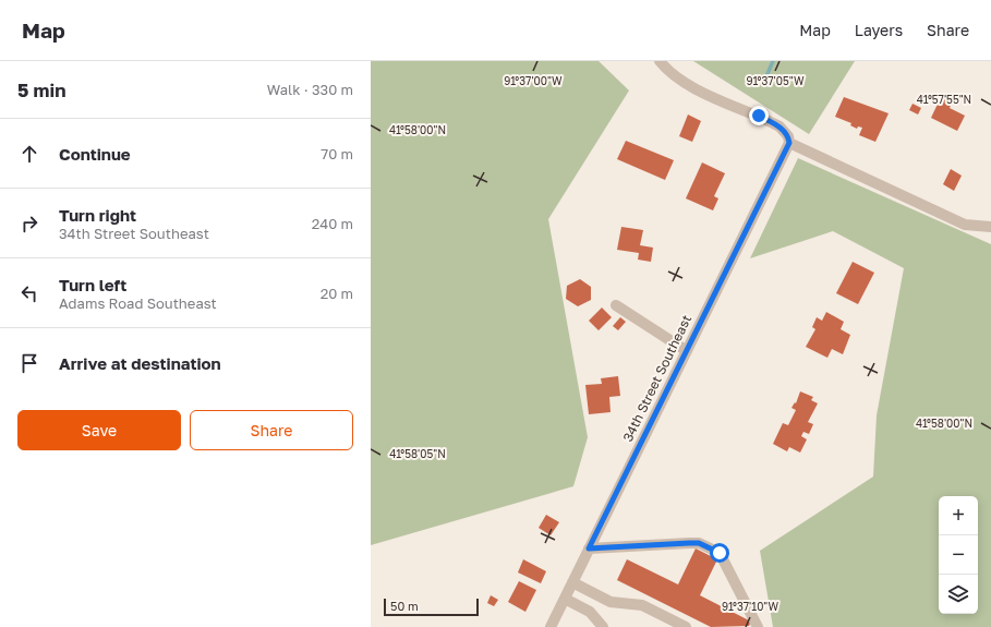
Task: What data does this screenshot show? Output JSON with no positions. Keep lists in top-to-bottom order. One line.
{"streets":{"street":["34th Street Southeast"]},"scale_bar":"50 m","page":{"header":"Map","nav":["Map","Layers","Share"],"heading":["5 min","Walk · 330 m"],"list":[["Continue","70 m"],["Turn right","34th Street Southeast","240 m"],["Turn left","Adams Road Southeast","20 m"],"Arrive at destination"],"buttons":["Save","Share"],"map_buttons":["+","−"],"scale":"50 m"},"coordinates":["91°37'00\"W","91°37'05\"W","41°57'55\"N","41°58'00\"N","41°58'05\"N","91°37'10\"W"]}
